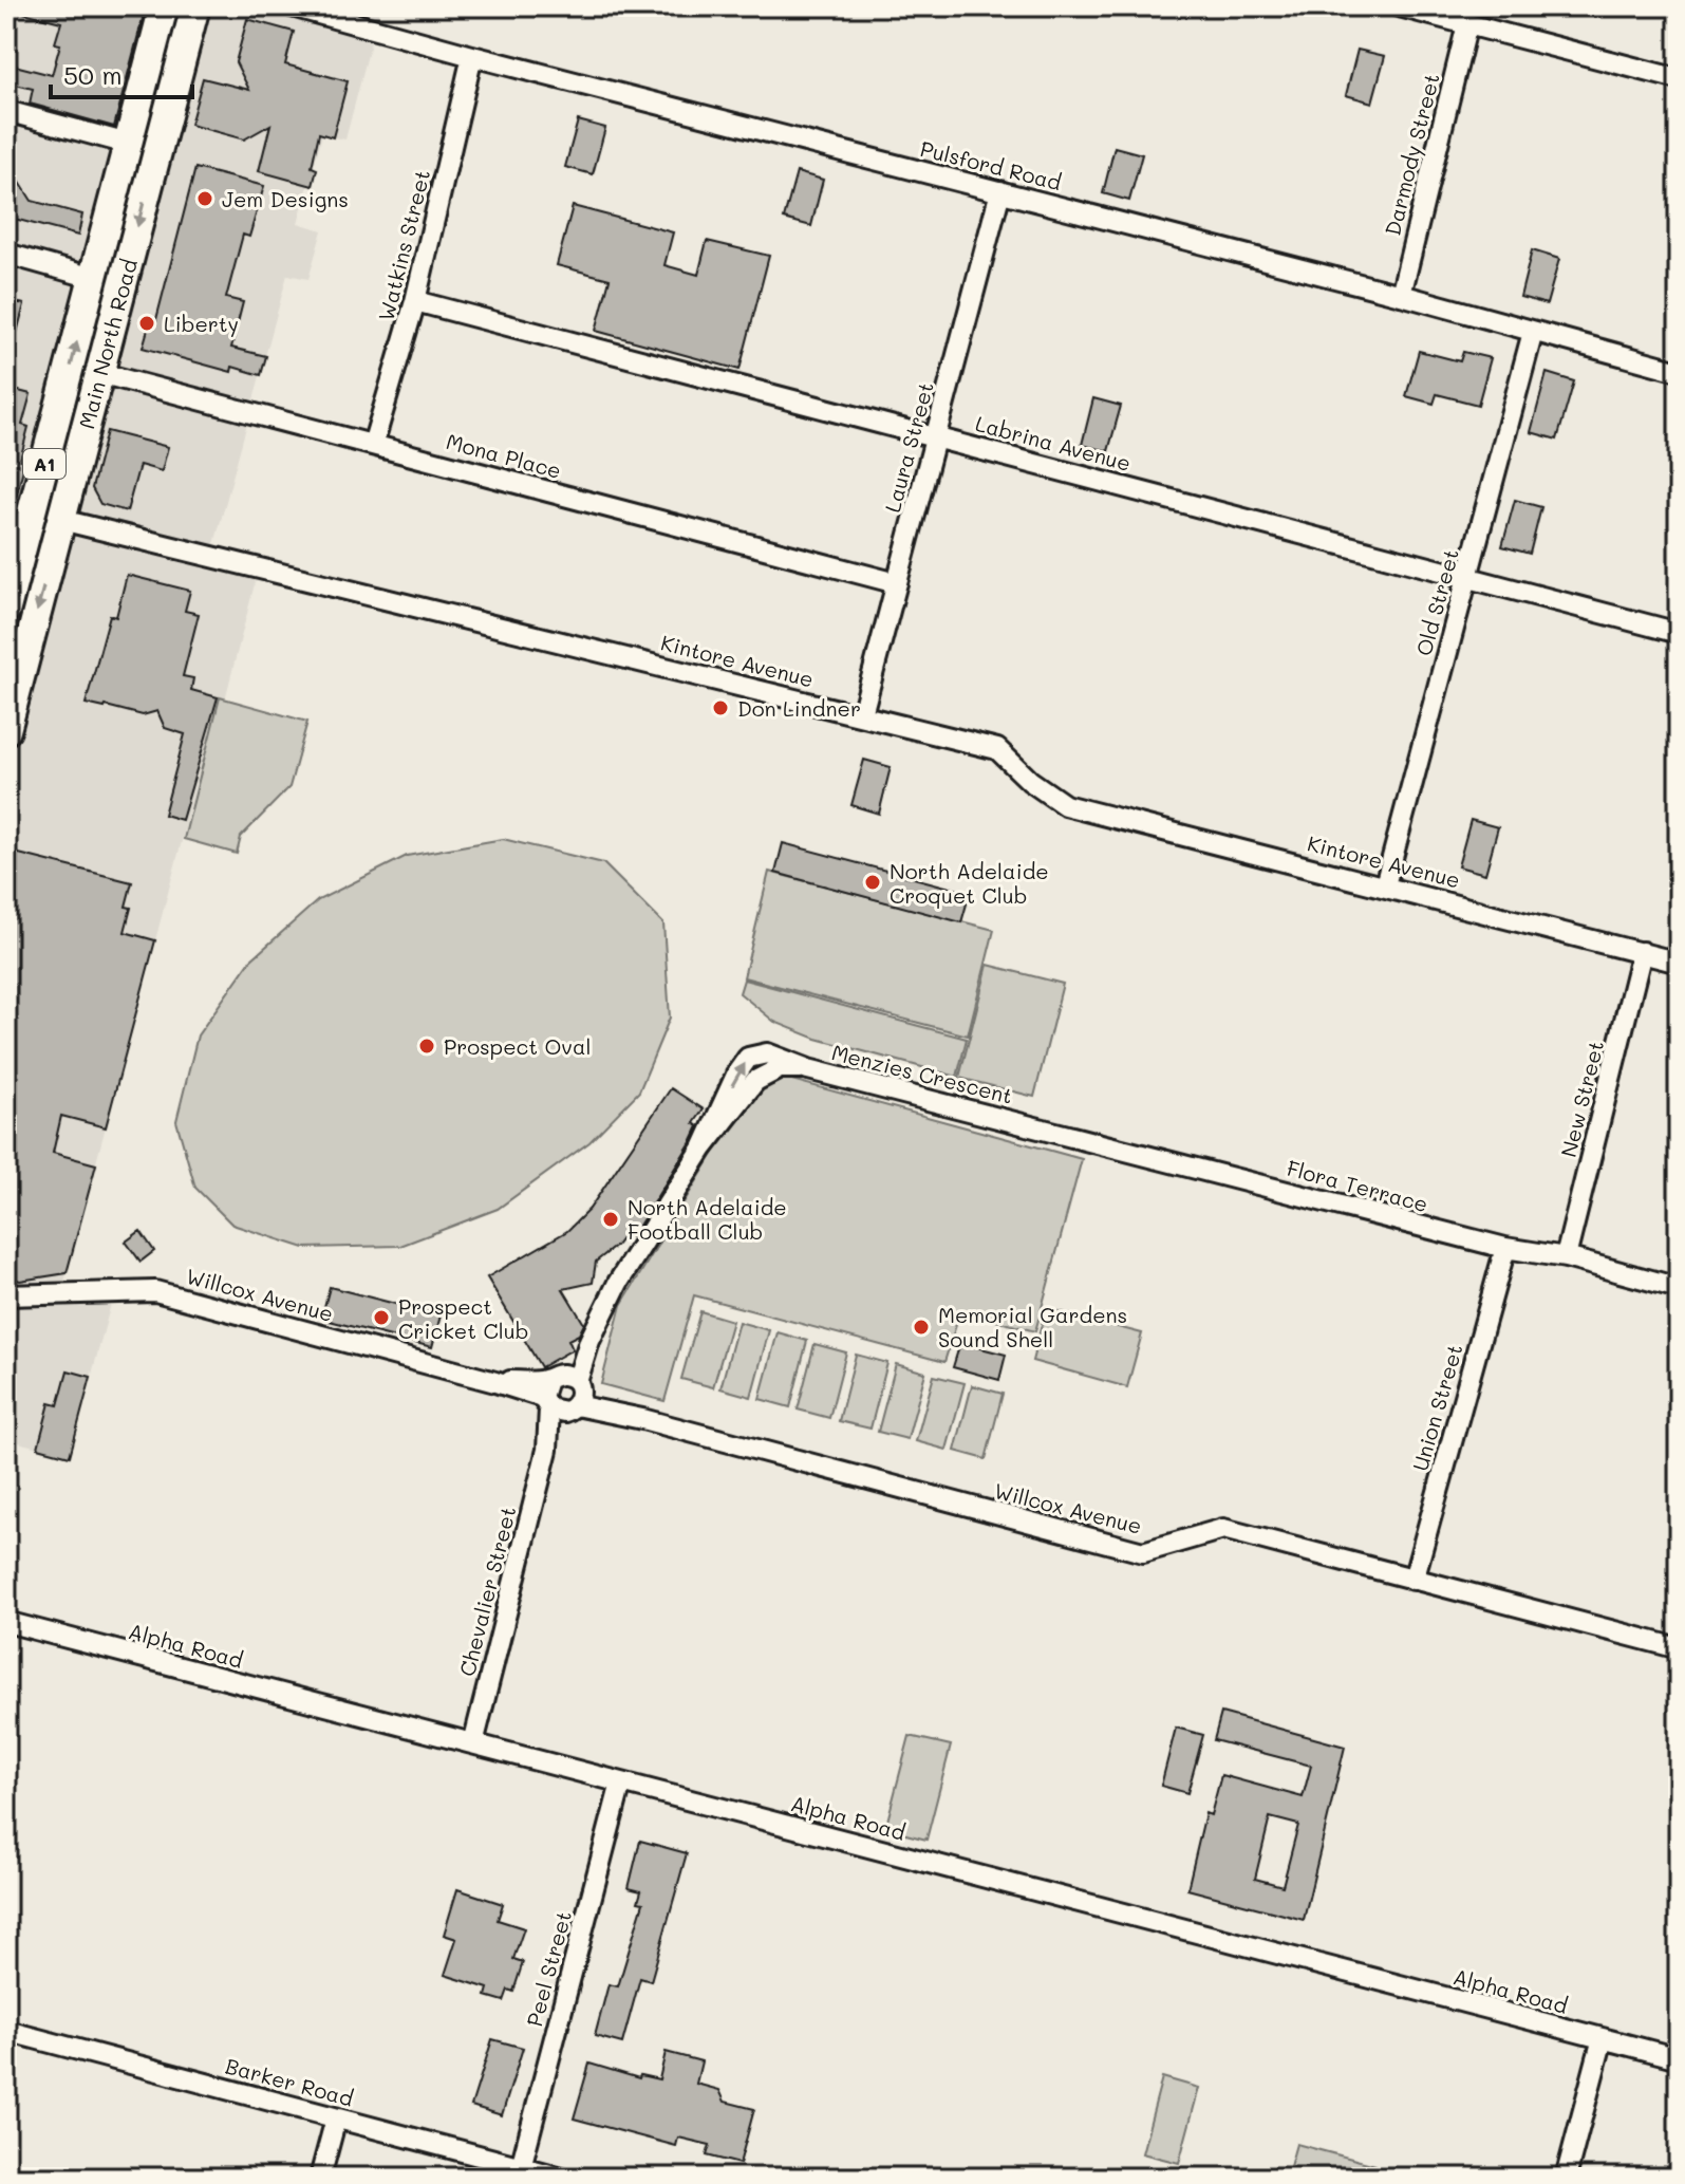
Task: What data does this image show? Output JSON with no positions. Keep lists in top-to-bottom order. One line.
{"streets":{"highway":["Main North Road","A1"],"street":["Darmody Street","Pulsford Road","Watkins Street","Labrina Avenue","Laura Street","Mona Place","Old Street","Kintore Avenue","Menzies Crescent","New Street","Flora Terrace","Willcox Avenue","Union Street","Chevalier Street","Alpha Road","Peel Street","Barker Road"]},"crossings":[["Darmody Street","Pulsford Road"],["Pulsford Road","Watkins Street"],["Pulsford Road","Laura Street"],["Pulsford Road","Old Street"],["Watkins Street","Labrina Avenue"],["Watkins Street","Mona Place"],["Main North Road","Mona Place"],["Main North Road","Kintore Avenue"],["Labrina Avenue","Laura Street"],["Labrina Avenue","Old Street"],["Laura Street","Mona Place"],["Laura Street","Kintore Avenue"],["Old Street","Kintore Avenue"],["Kintore Avenue","New Street"],["Menzies Crescent","Flora Terrace"],["Menzies Crescent","Willcox Avenue"],["Menzies Crescent","Chevalier Street"],["New Street","Flora Terrace"],["Flora Terrace","Union Street"],["Willcox Avenue","Union Street"],["Willcox Avenue","Chevalier Street"],["Chevalier Street","Alpha Road"],["Alpha Road","Peel Street"],["Peel Street","Barker Road"]],"places":["Jem Designs","Liberty","Don Lindner","North Adelaide Croquet Club","Prospect Oval","North Adelaide Football Club","Prospect Cricket Club","Memorial Gardens Sound Shell"],"scale_bar":"50 m"}
